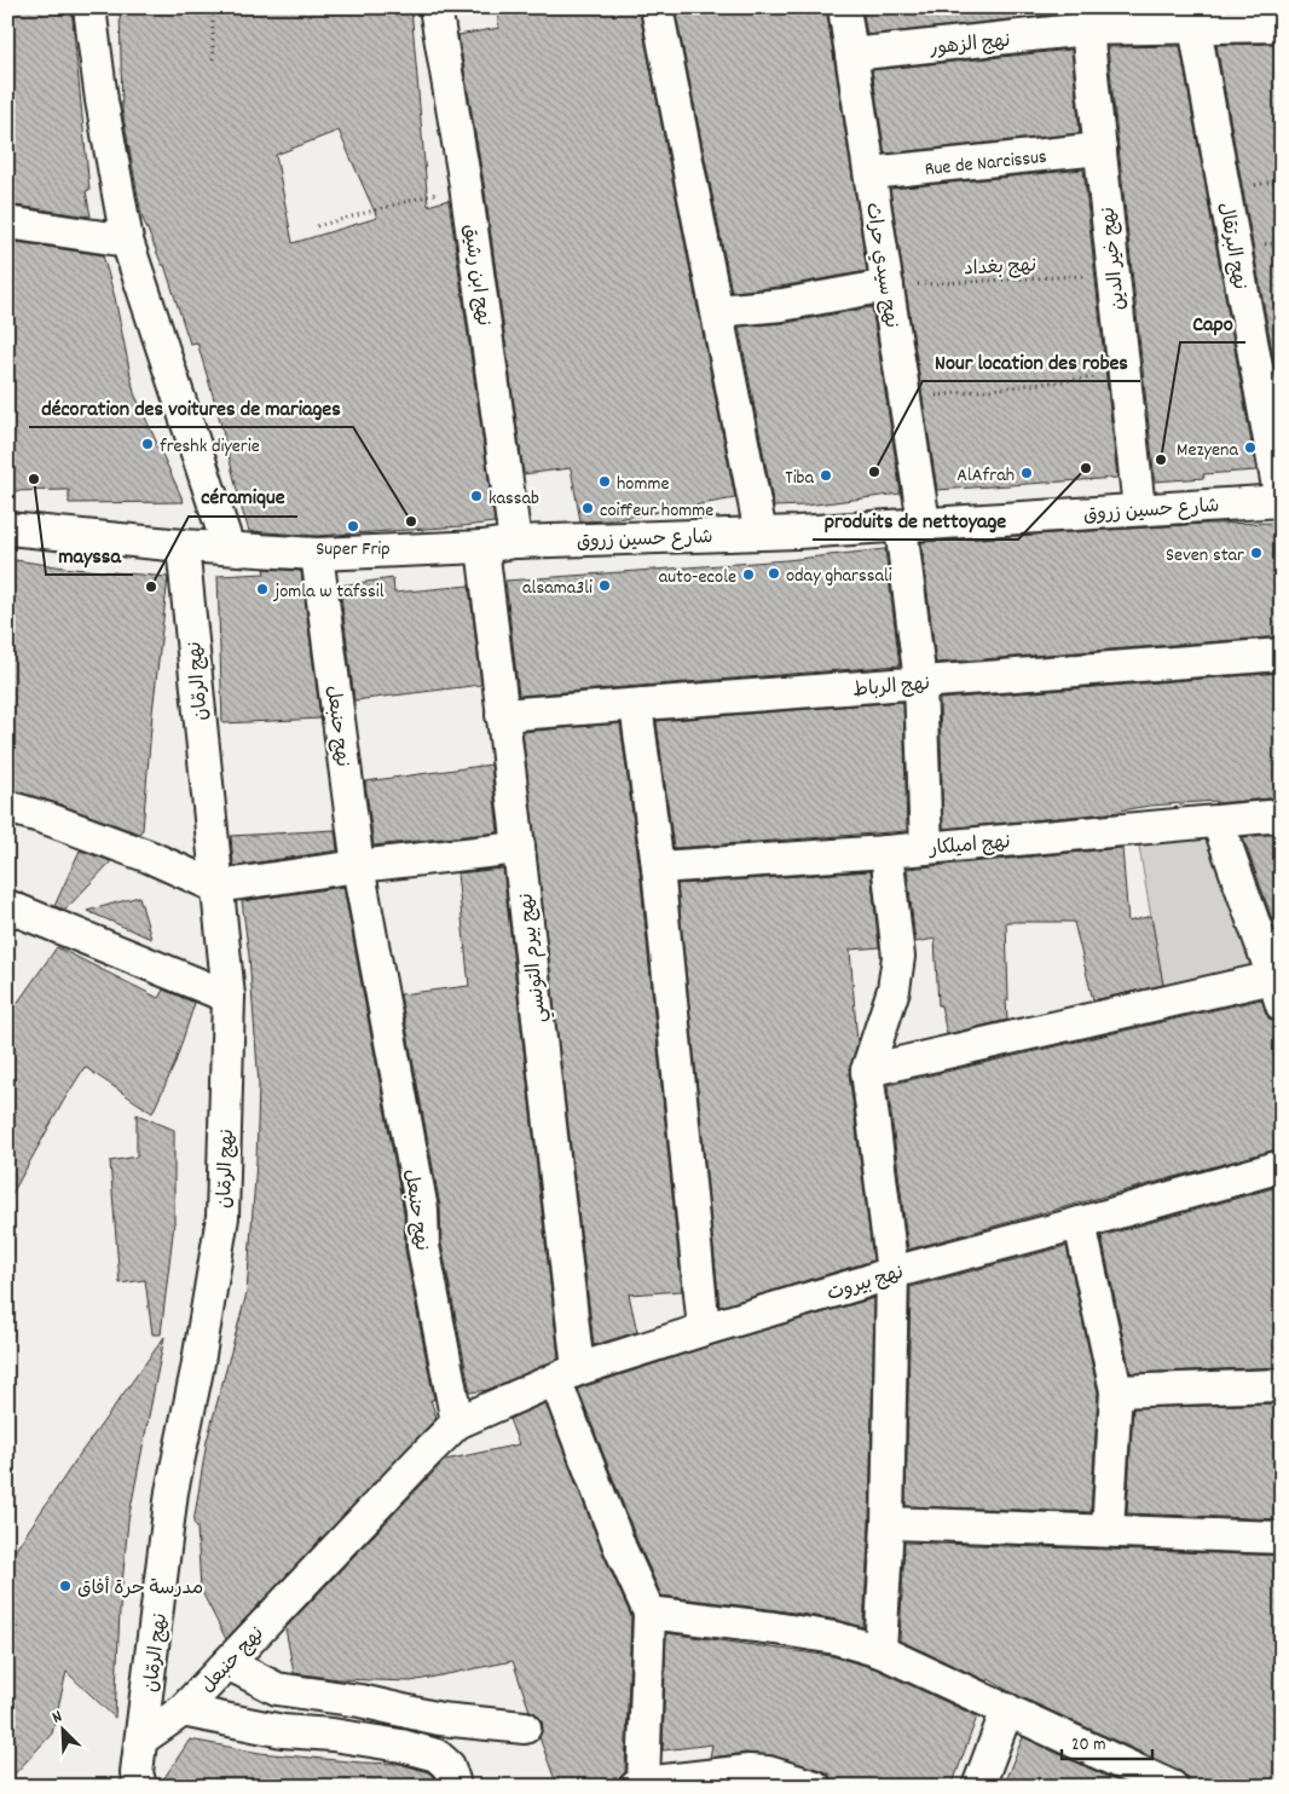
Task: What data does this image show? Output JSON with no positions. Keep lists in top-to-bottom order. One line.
{"streets":{"street":["نهج الزهور","Rue de Narcissus","نهج البرتقال","نهج خير الدين","نهج سيدي حراث","نهج ابن رشيق","شارع حسين زروق","نهج الرمّان","نهج الرباط","نهج حنبعل","نهج اميلكار","نهج بيرم التونسي","نهج بيروت"],"path":["نهج بغداد"]},"crossings":[["نهج الزهور","نهج البرتقال"],["نهج الزهور","نهج خير الدين"],["نهج الزهور","نهج سيدي حراث"],["Rue de Narcissus","نهج خير الدين"],["Rue de Narcissus","نهج سيدي حراث"],["نهج البرتقال","شارع حسين زروق"],["نهج خير الدين","نهج بغداد"],["نهج خير الدين","شارع حسين زروق"],["نهج سيدي حراث","نهج بغداد"],["نهج سيدي حراث","شارع حسين زروق"],["نهج سيدي حراث","نهج الرباط"],["نهج سيدي حراث","نهج اميلكار"],["نهج ابن رشيق","شارع حسين زروق"],["شارع حسين زروق","نهج الرمّان"],["شارع حسين زروق","نهج حنبعل"],["شارع حسين زروق","نهج بيرم التونسي"],["نهج الرمّان","نهج حنبعل"],["نهج الرباط","نهج بيرم التونسي"],["نهج حنبعل","نهج بيروت"],["نهج بيرم التونسي","نهج بيروت"]],"places":["freshk diyerie","Mezyena","Capo","produits de nettoyage","Nour location des robes","AlAfrah","Tiba","mayssa","homme","kassab","coiffeur homme","décoration des voitures de mariages","Super Frip","Seven star","oday gharssali","auto-ecole","alsama3li","céramique","jomla w tafssil","مدرسة حرة أفاق"],"scale_bar":"20 m","north":"top left"}
